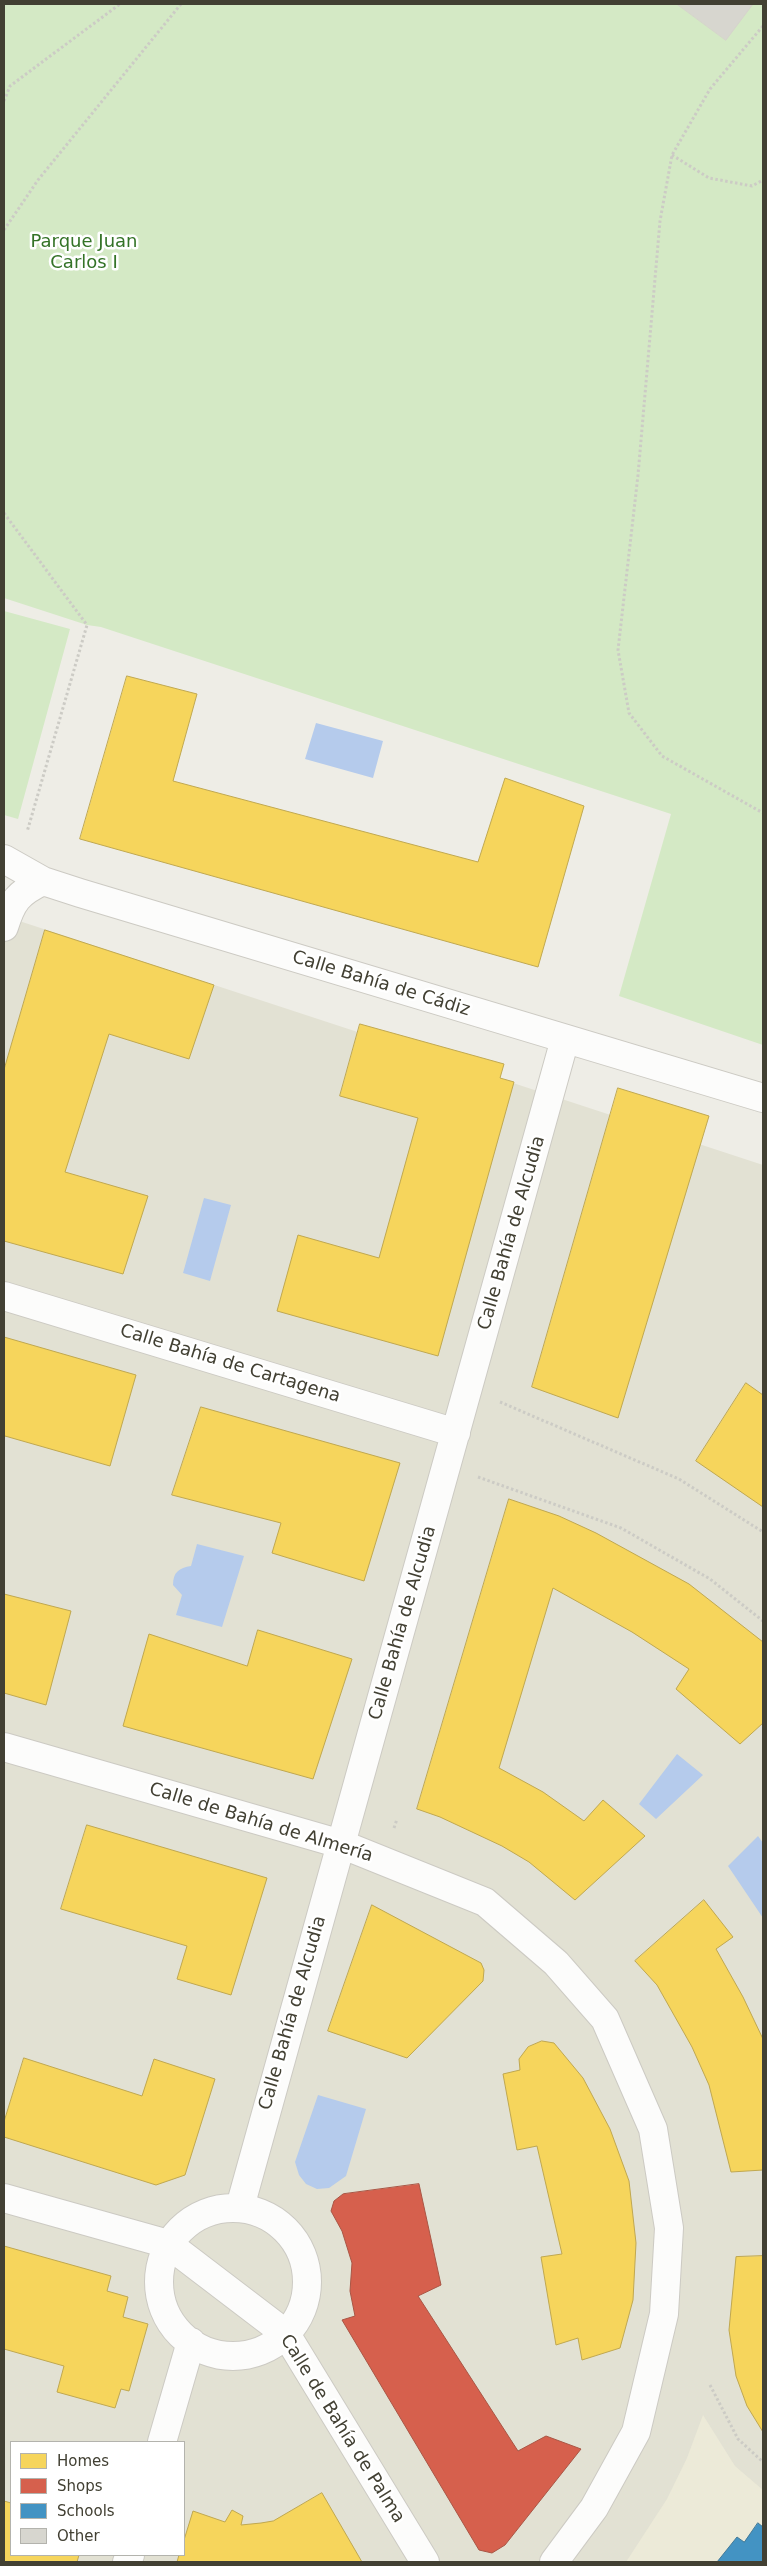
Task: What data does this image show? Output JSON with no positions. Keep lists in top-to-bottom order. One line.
{"streets":{"street":["Calle Bahía de Cádiz","Calle Bahía de Alcudia","Calle Bahía de Cartagena","Calle de Bahía de Almería","Calle de Bahía de Palma"]},"crossings":[["Calle Bahía de Cádiz","Calle Bahía de Alcudia"],["Calle Bahía de Alcudia","Calle Bahía de Cartagena"],["Calle Bahía de Alcudia","Calle de Bahía de Almería"]],"parks":["Parque Juan Carlos I"],"legend":["Homes","Shops","Schools","Other"]}
